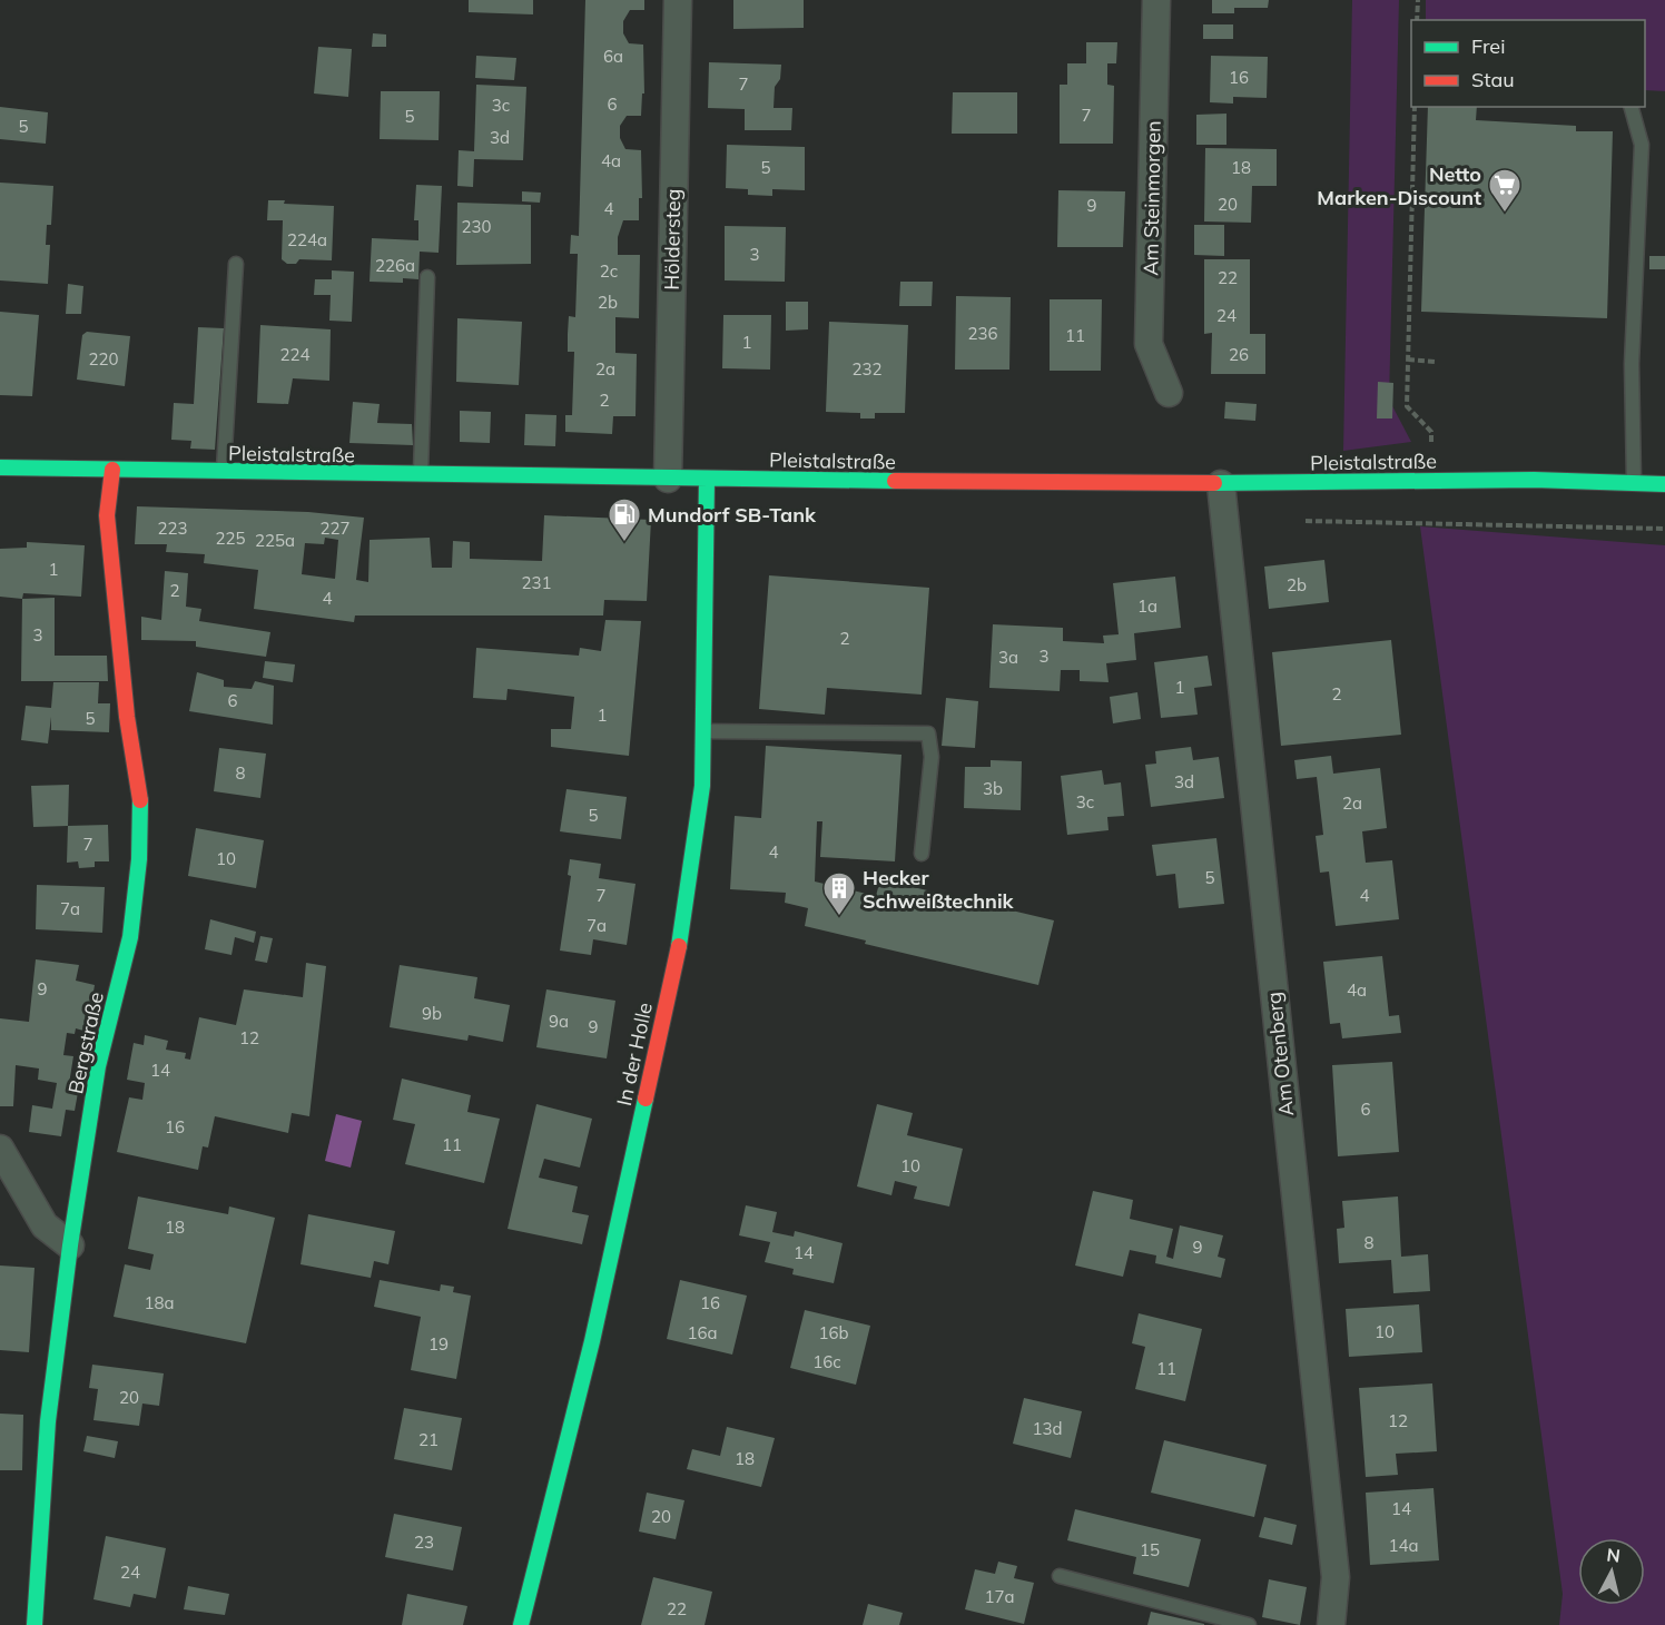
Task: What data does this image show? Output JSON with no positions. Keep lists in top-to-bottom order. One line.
{"streets":{"street":["Am Steinmorgen","Höldersteg","Pleistalstraße","Bergstraße","In der Holle","Am Otenberg"]},"crossings":[["Höldersteg","Pleistalstraße"],["Pleistalstraße","Bergstraße"],["Pleistalstraße","In der Holle"],["Pleistalstraße","Am Otenberg"]],"places":{"supermarket":["Netto Marken-Discount"],"fuel station":["Mundorf SB-Tank"],"building":["Hecker Schweißtechnik"]},"house_numbers":["6a","16","7","6","3c","7","5","5","3d","4a","5","18","20","9","4","230","224a","3","226a","2c","22","2b","24","236","11","1","224","26","220","2a","232","2","223","227","225","225a","1","231","2b","2","4","1a","3","2","3","3a","1","2","6","1","5","8","3d","3b","3c","2a","5","7","4","10","5","7","4","7a","7a","9","4a","9b","9a","9","12","14","6","16","11","10","18","8","9","14","18a","16","10","16a","16b","19","16c","11","20","12","13d","21","18","14","20","23","14a","15","24","17a","22"],"legend":["Frei","Stau"],"north":"top"}
